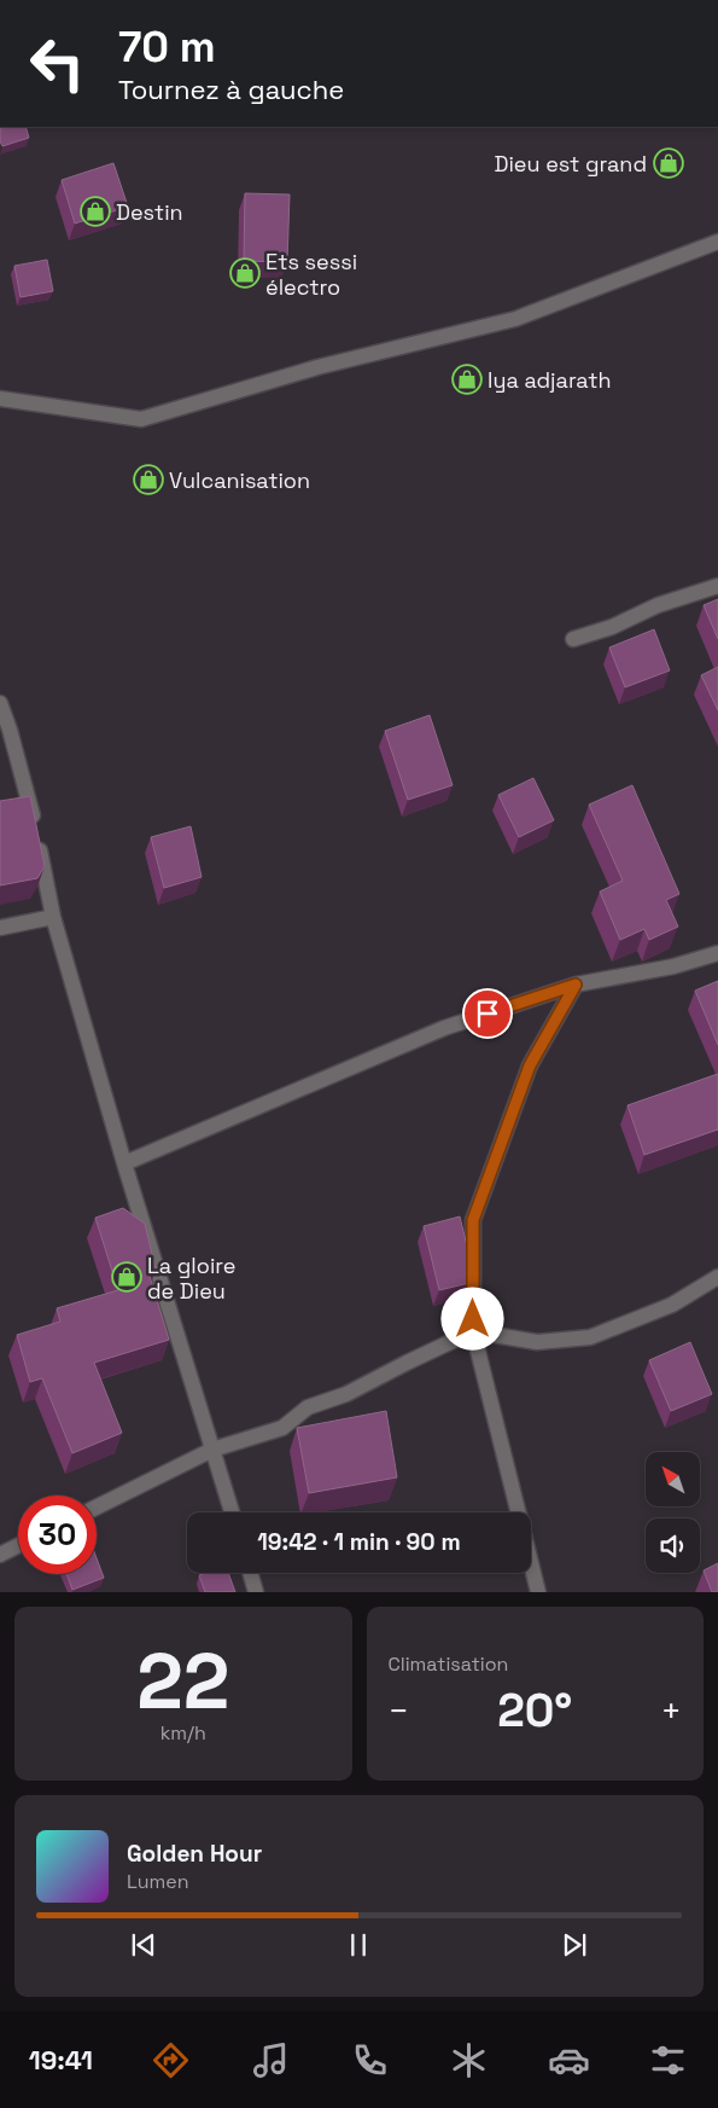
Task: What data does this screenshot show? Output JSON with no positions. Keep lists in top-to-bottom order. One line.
{"places":{"shop":["Dieu est grand","Destin","Ets sessi électro","Iya adjarath","Vulcanisation","La gloire de Dieu"]},"north":"top left","page":{"turn":["70 m","Tournez à gauche"],"limit":"30","trip":"19:42 · 1 min · 90 m","tile":[["22","km/h"],"Climatisation"],"heat":["−","20°","+"],"song":["Golden Hour","Lumen"],"tabs":"19:41"}}
